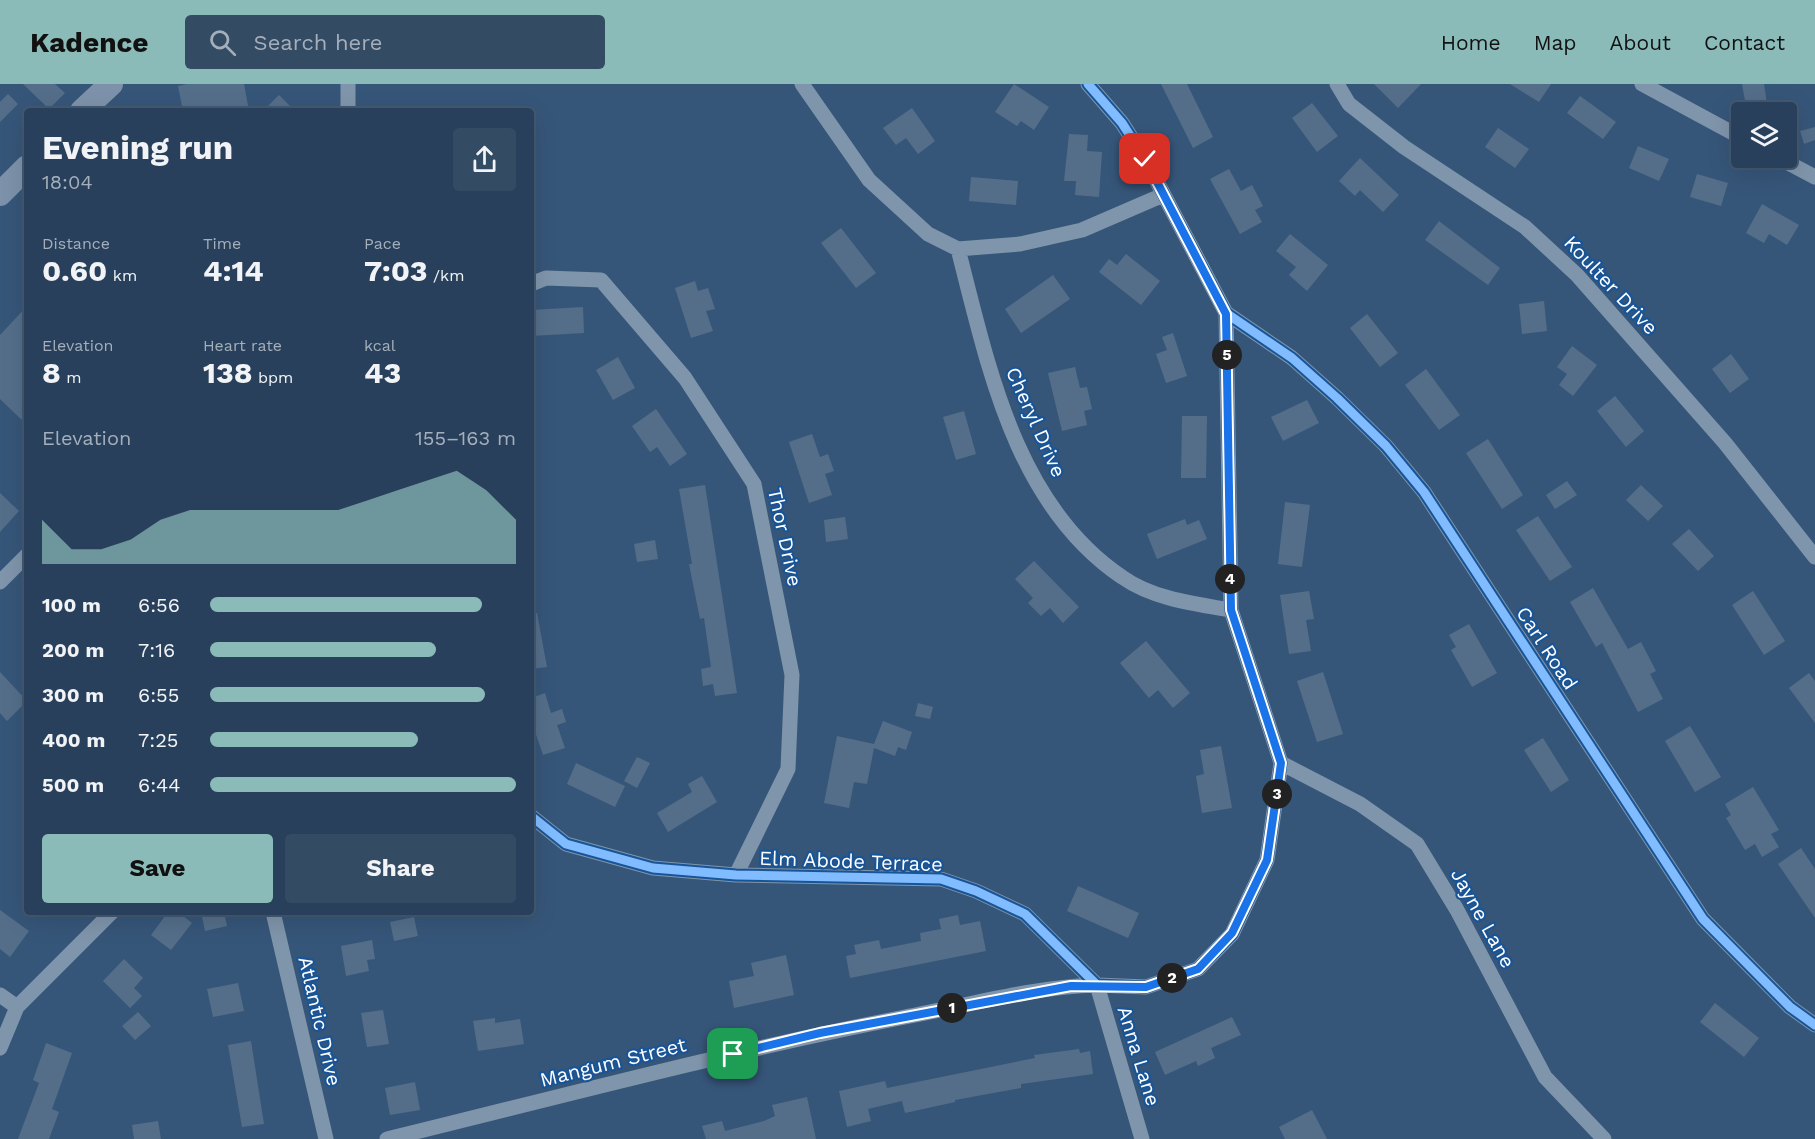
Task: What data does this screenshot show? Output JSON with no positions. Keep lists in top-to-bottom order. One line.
{"streets":{"street":["Koulter Drive","Cheryl Drive","Thor Drive","Carl Road","Elm Abode Terrace","Jayne Lane","Atlantic Drive","Anna Lane","Mangum Street"]},"crossings":[["Thor Drive","Elm Abode Terrace"],["Elm Abode Terrace","Anna Lane"],["Elm Abode Terrace","Mangum Street"],["Anna Lane","Mangum Street"]],"page":{"header":"Kadence","search":"Search here","nav":["Home","Map","About","Contact"],"heading":["Evening run","18:04"],"stats":[["Distance","0.60 km"],["Time","4:14"],["Pace","7:03 /km"],["Elevation","8 m"],["Heart rate","138 bpm"],["kcal","43"]],"pins":["5","4","3","2","1"],"chart":["Elevation","155–163 m"],"list":[{"name":"100 m","note":"6:56"},{"name":"200 m","note":"7:16"},{"name":"300 m","note":"6:55"},{"name":"400 m","note":"7:25"},{"name":"500 m","note":"6:44"}],"buttons":["Save","Share"]}}
